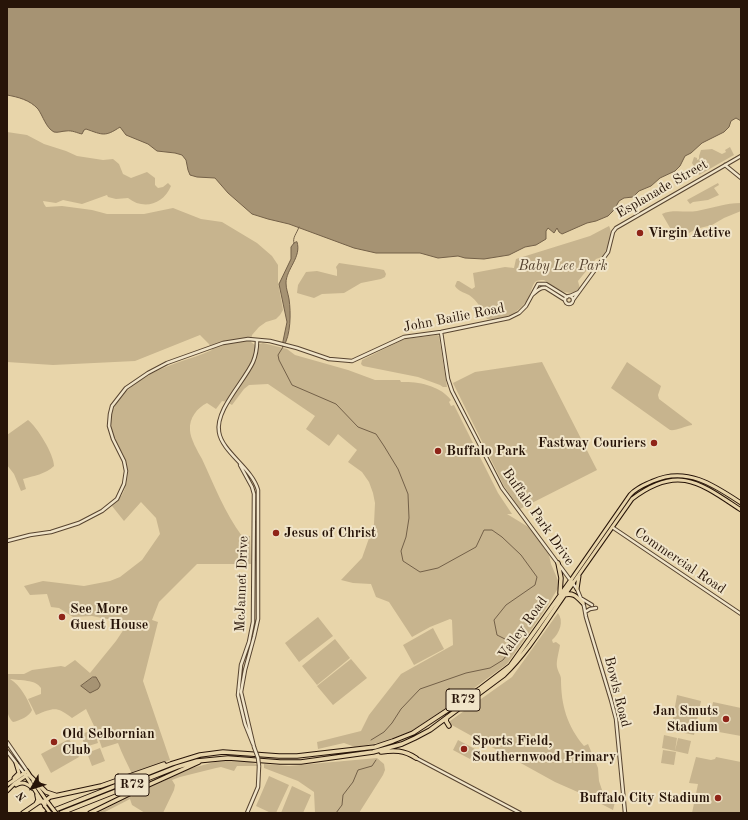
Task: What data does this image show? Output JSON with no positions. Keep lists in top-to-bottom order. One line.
{"streets":{"highway":["Valley Road","R72"],"street":["Esplanade Street","John Bailie Road","Buffalo Park Drive","Commercial Road","McJannet Drive","Bowls Road"]},"crossings":[["John Bailie Road","Buffalo Park Drive"],["John Bailie Road","McJannet Drive"],["Buffalo Park Drive","Valley Road"],["Buffalo Park Drive","Bowls Road"],["Buffalo Park Drive","R72"],["Commercial Road","R72"],["Valley Road","Bowls Road"],["Valley Road","R72"],["Bowls Road","R72"]],"parks":["Baby Lee Park"],"places":["Virgin Active","Fastway Couriers","Buffalo Park","Jesus of Christ","See More Guest House","Jan Smuts Stadium","Old Selbornian Club","Sports Field, Southernwood Primary","Buffalo City Stadium"],"north":"bottom left"}
